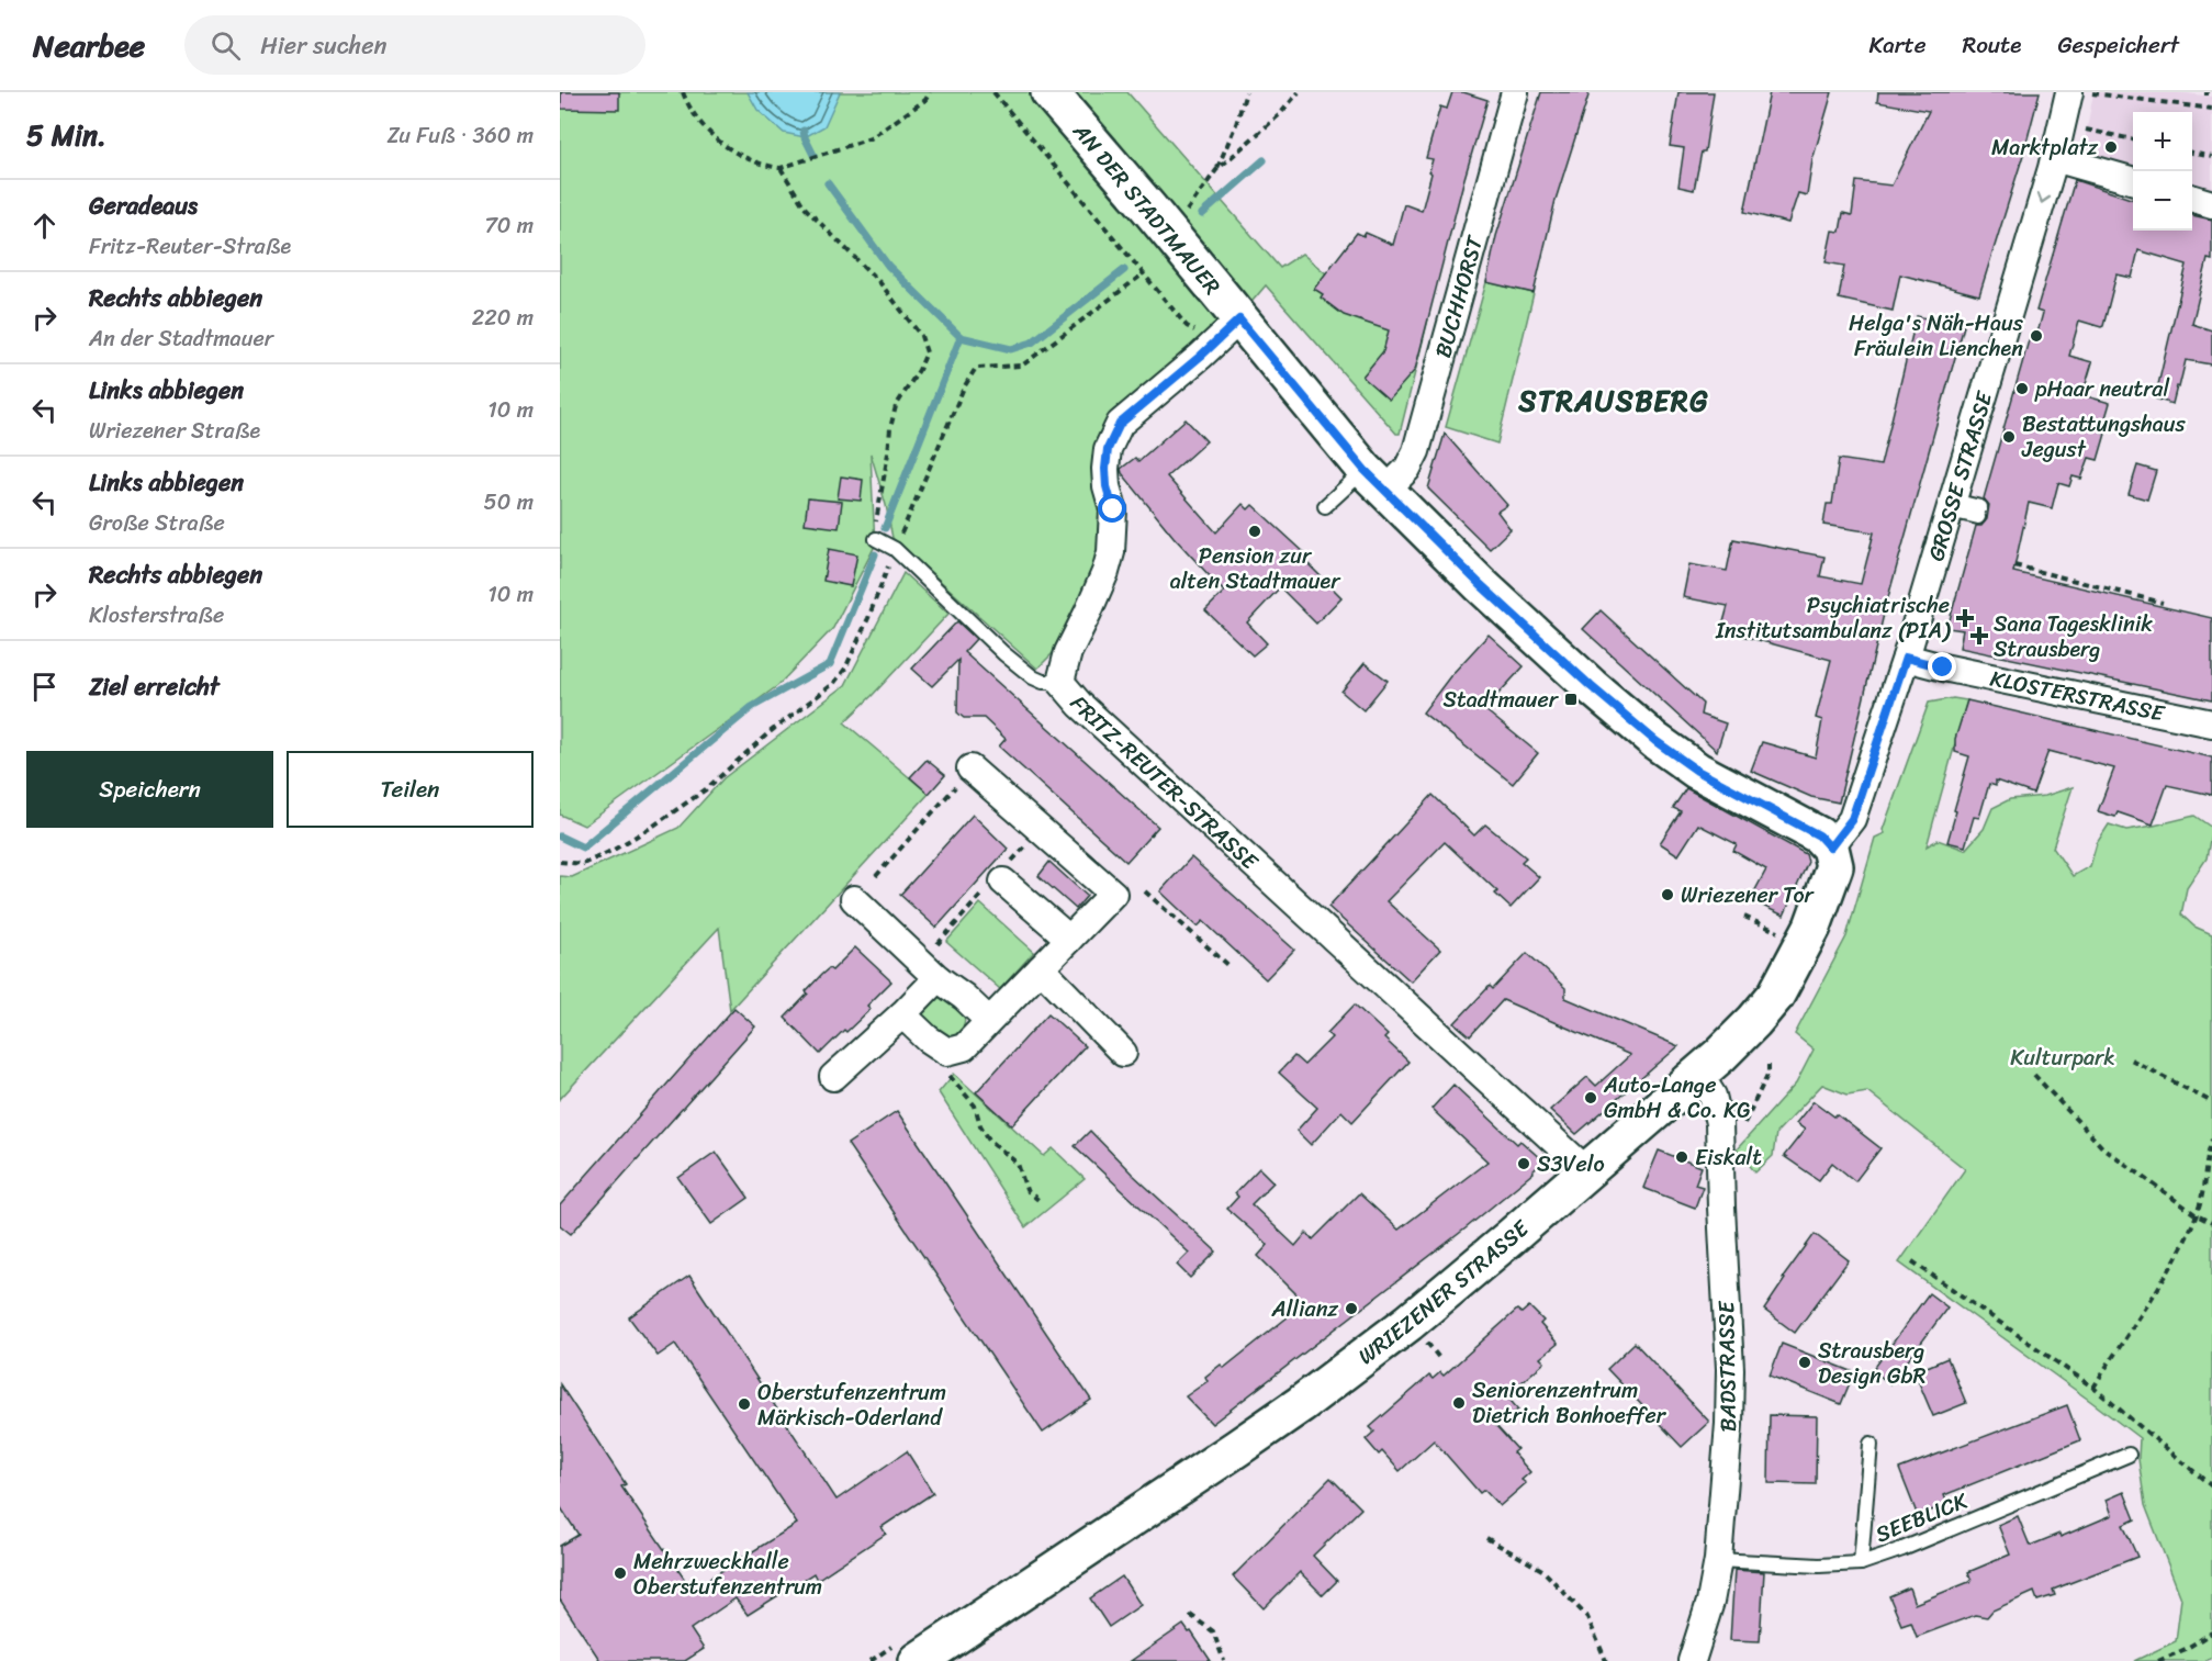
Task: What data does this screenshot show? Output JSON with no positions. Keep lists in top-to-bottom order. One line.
{"streets":{"street":["AN DER STADTMAUER","BUCHHORST","GROSSE STRASSE","KLOSTERSTRASSE","FRITZ-REUTER-STRASSE","WRIEZENER STRASSE","BADSTRASSE"],"lane":["SEEBLICK"]},"crossings":[["AN DER STADTMAUER","BUCHHORST"],["AN DER STADTMAUER","GROSSE STRASSE"],["AN DER STADTMAUER","FRITZ-REUTER-STRASSE"],["AN DER STADTMAUER","WRIEZENER STRASSE"],["GROSSE STRASSE","KLOSTERSTRASSE"],["GROSSE STRASSE","WRIEZENER STRASSE"],["FRITZ-REUTER-STRASSE","WRIEZENER STRASSE"],["WRIEZENER STRASSE","BADSTRASSE"],["BADSTRASSE","SEEBLICK"]],"one_way":["GROSSE STRASSE"],"districts":["STRAUSBERG"],"parks":["Kulturpark"],"places":{"other":["Marktplatz","Helga's Näh-Haus Fräulein Lienchen","pHaar neutral","Bestattungshaus Jegust","Pension zur alten Stadtmauer","Wriezener Tor","Auto-Lange GmbH & Co. KG","Eiskalt","S3Velo","Allianz","Strausberg Design GbR","Seniorenzentrum Dietrich Bonhoeffer","Oberstufenzentrum Märkisch-Oderland","Mehrzweckhalle Oberstufenzentrum"],"health":["Psychiatrische Institutsambulanz (PIA)","Sana Tagesklinik Strausberg"],"transit":["Stadtmauer"]},"page":{"header":"Nearbee","search":"Hier suchen","nav":["Karte","Route","Gespeichert"],"heading":["5 Min.","Zu Fuß · 360 m"],"map_buttons":["+","−"],"list":[["Geradeaus","Fritz-Reuter-Straße","70 m"],["Rechts abbiegen","An der Stadtmauer","220 m"],["Links abbiegen","Wriezener Straße","10 m"],["Links abbiegen","Große Straße","50 m"],["Rechts abbiegen","Klosterstraße","10 m"],"Ziel erreicht"],"buttons":["Speichern","Teilen"]}}
